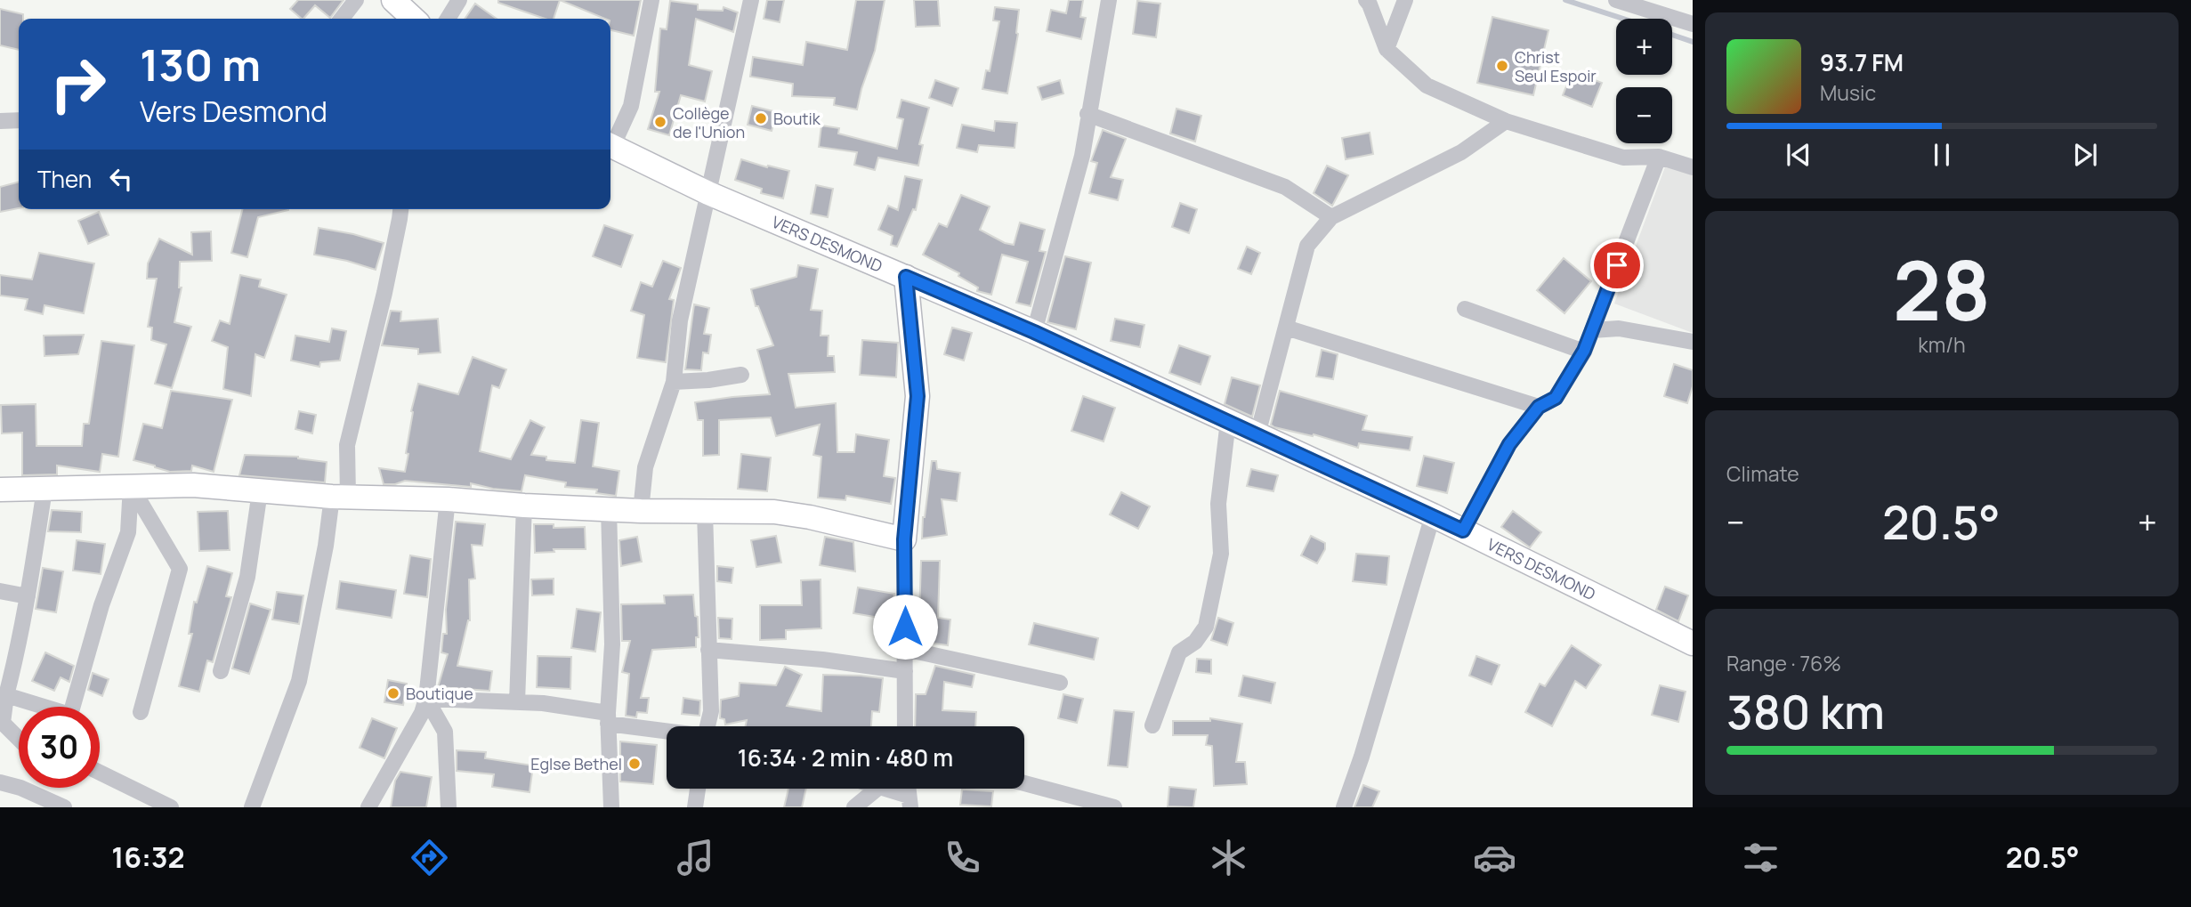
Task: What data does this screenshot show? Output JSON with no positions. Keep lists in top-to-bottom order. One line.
{"streets":{"main road":["VERS DESMOND"]},"places":["Christ Seul Espoir","Boutik","Collège de l'Union","Boutique","Eglse Bethel"],"page":{"map_buttons":["+","−"],"turn":["130 m","Vers Desmond"],"song":["93.7 FM","Music"],"then":"Then","tile":[["28","km/h"],"Climate",["Range · 76%","380 km"]],"heat":["−","20.5°","+"],"limit":"30","trip":"16:34 · 2 min · 480 m","tabs":["16:32","20.5°"]}}
